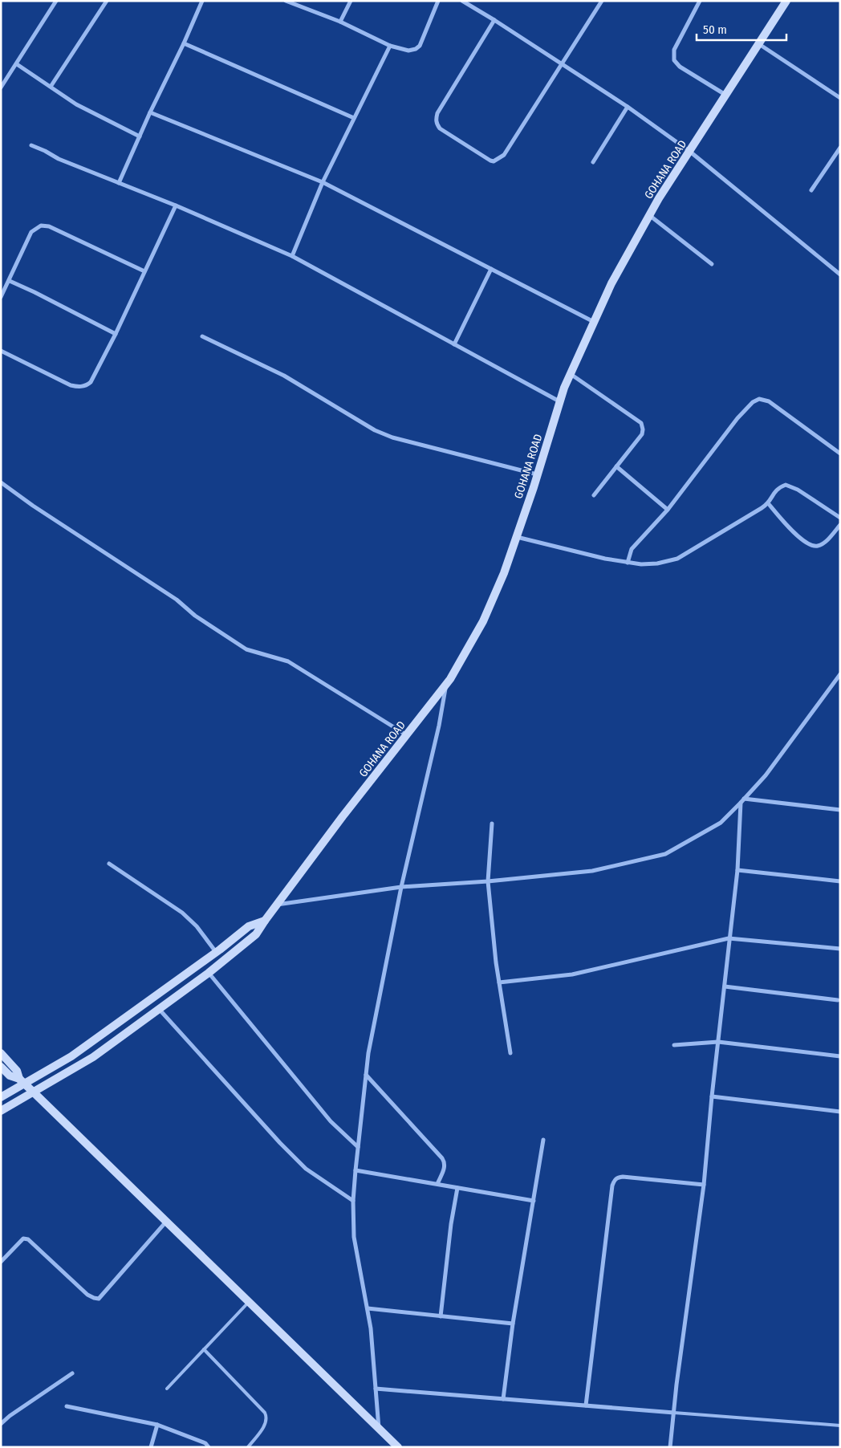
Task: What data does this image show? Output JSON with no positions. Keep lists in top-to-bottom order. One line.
{"streets":{"main road":["GOHANA ROAD"]},"scale_bar":"50 m"}
